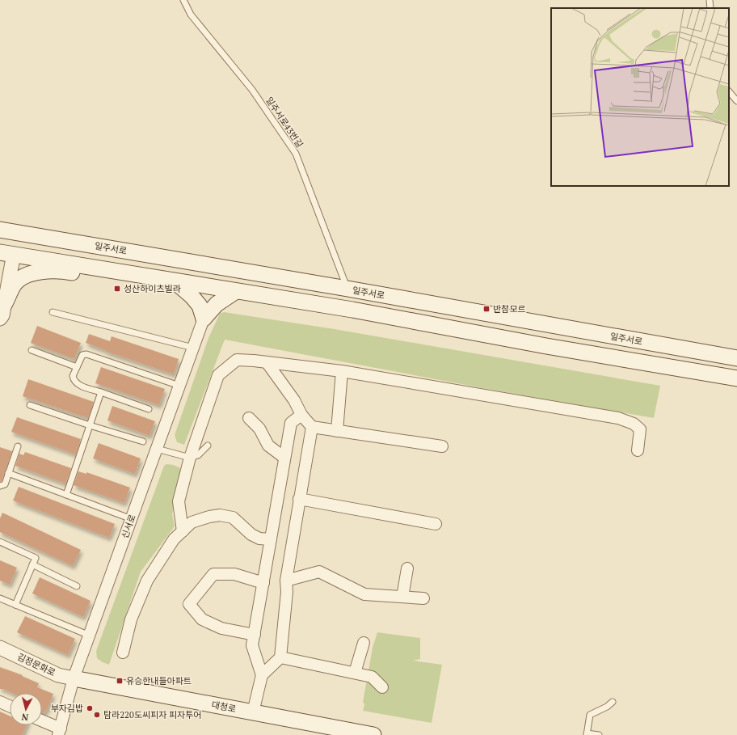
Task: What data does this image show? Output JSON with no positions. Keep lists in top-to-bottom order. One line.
{"streets":{"main road":["일주서로","대청로"],"street":["신서로","김정문화로"],"lane":["일주서로43번길"]},"crossings":[["일주서로43번길","일주서로"],["신서로","김정문화로"],["신서로","대청로"],["김정문화로","대청로"]],"places":{"transit":["성산하이츠빌라","반참모르","유승한내들아파트"],"other":["부자김밥","탐라220도씨피자 피자투어"]},"north":"bottom"}
